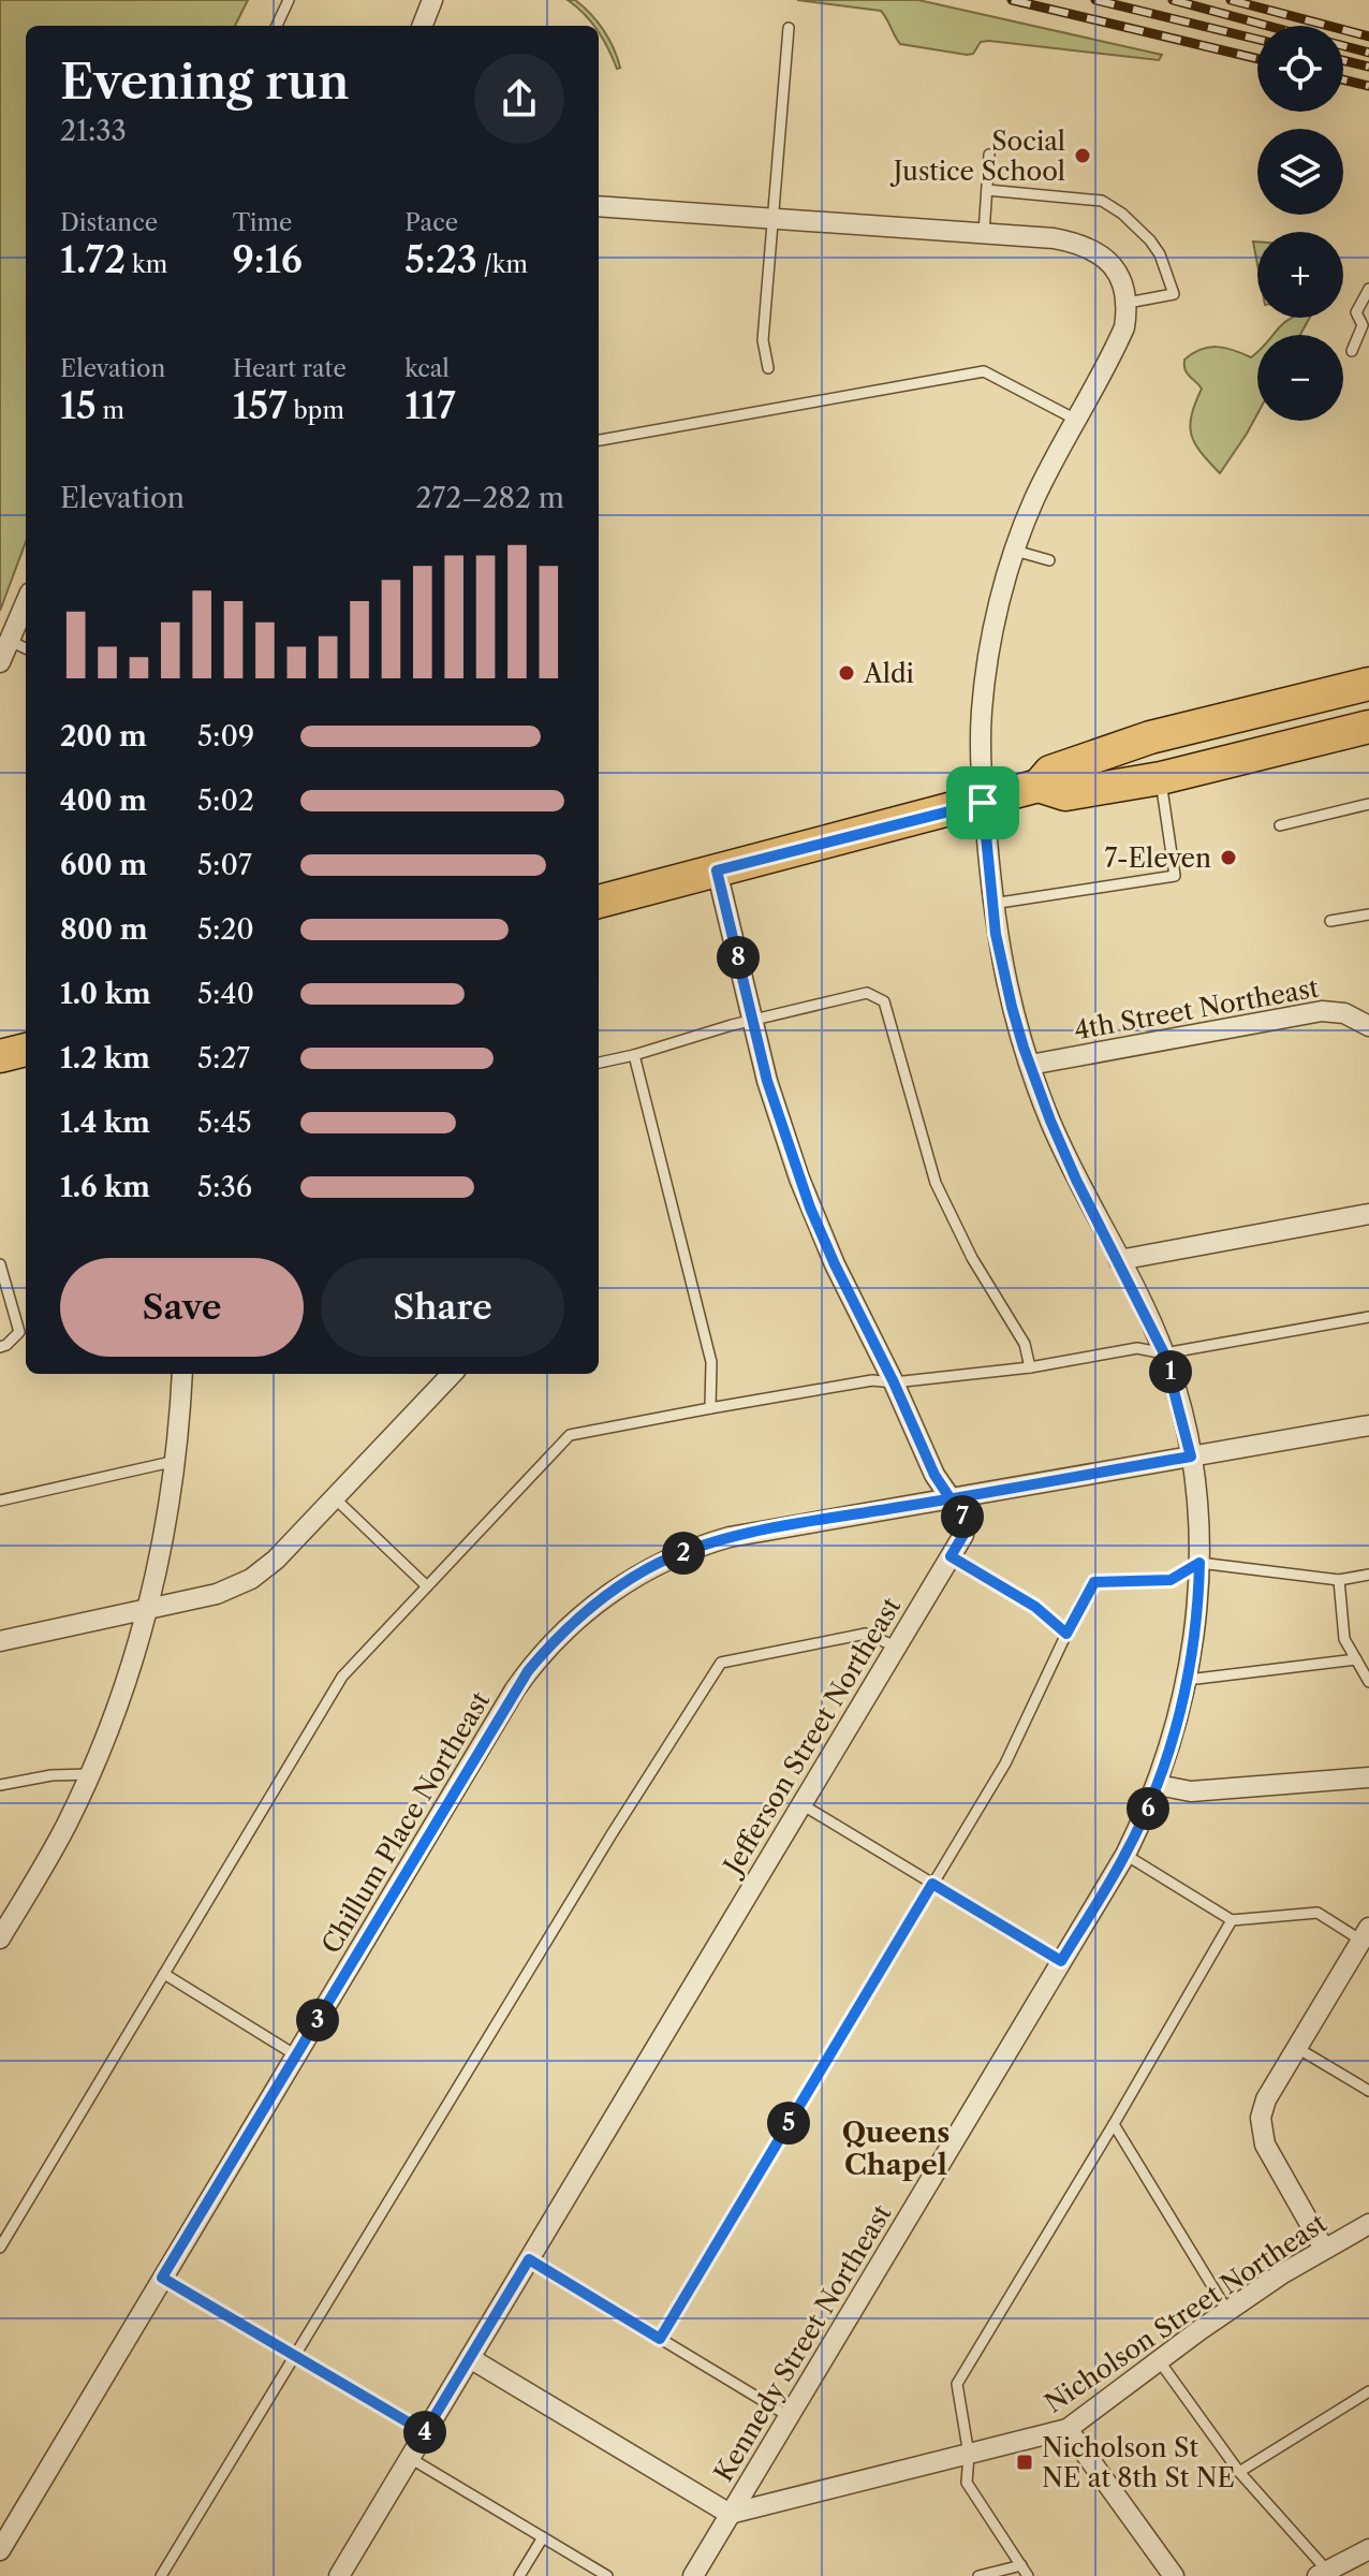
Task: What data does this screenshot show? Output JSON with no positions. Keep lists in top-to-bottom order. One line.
{"streets":{"street":["4th Street Northeast","Jefferson Street Northeast","Chillum Place Northeast","Nicholson Street Northeast","Kennedy Street Northeast"]},"crossings":[["4th Street Northeast","Kennedy Street Northeast"],["Jefferson Street Northeast","Chillum Place Northeast"],["Chillum Place Northeast","Kennedy Street Northeast"],["Nicholson Street Northeast","Kennedy Street Northeast"]],"districts":["Queens Chapel"],"places":{"other":["Social Justice School","Aldi","7-Eleven"],"transit":["Nicholson St NE at 8th St NE"]},"page":{"map_buttons":["+","−"],"heading":["Evening run","21:33"],"stats":[["Distance","1.72 km"],["Time","9:16"],["Pace","5:23 /km"],["Elevation","15 m"],["Heart rate","157 bpm"],["kcal","117"]],"chart":["Elevation","272–282 m"],"list":[{"name":"200 m","note":"5:09"},{"name":"400 m","note":"5:02"},{"name":"600 m","note":"5:07"},{"name":"800 m","note":"5:20"},{"name":"1.0 km","note":"5:40"},{"name":"1.2 km","note":"5:27"},{"name":"1.4 km","note":"5:45"},{"name":"1.6 km","note":"5:36"}],"pins":["8","1","7","2","6","3","5","4"],"buttons":["Save","Share"]}}
